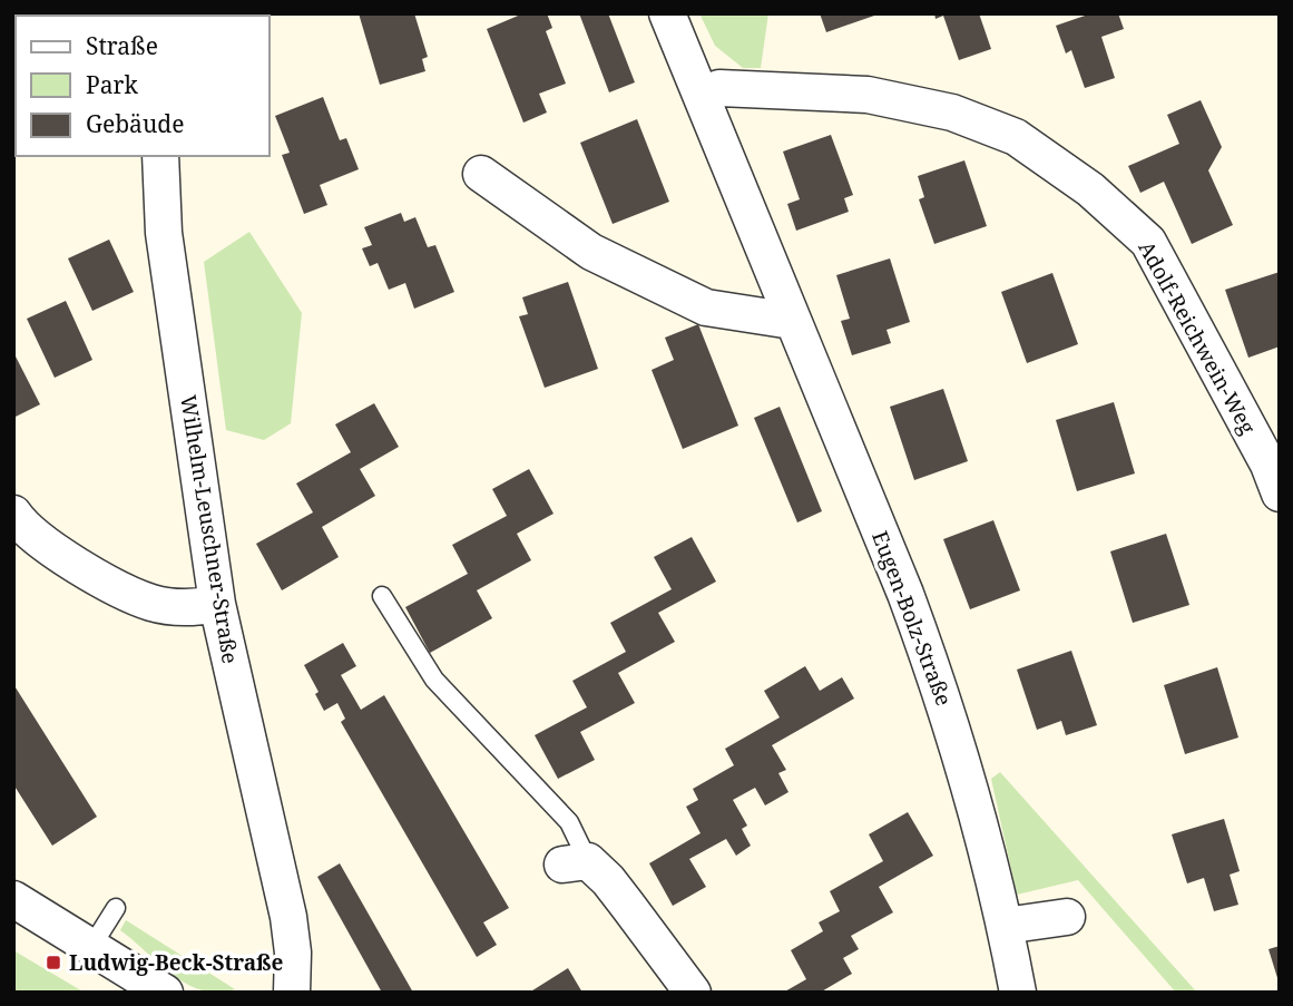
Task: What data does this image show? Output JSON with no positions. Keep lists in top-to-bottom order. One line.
{"streets":{"street":["Adolf-Reichwein-Weg","Wilhelm-Leuschner-Straße","Eugen-Bolz-Straße"]},"crossings":[["Adolf-Reichwein-Weg","Eugen-Bolz-Straße"]],"places":{"transit":["Ludwig-Beck-Straße"]},"legend":["Straße","Park","Gebäude"]}
